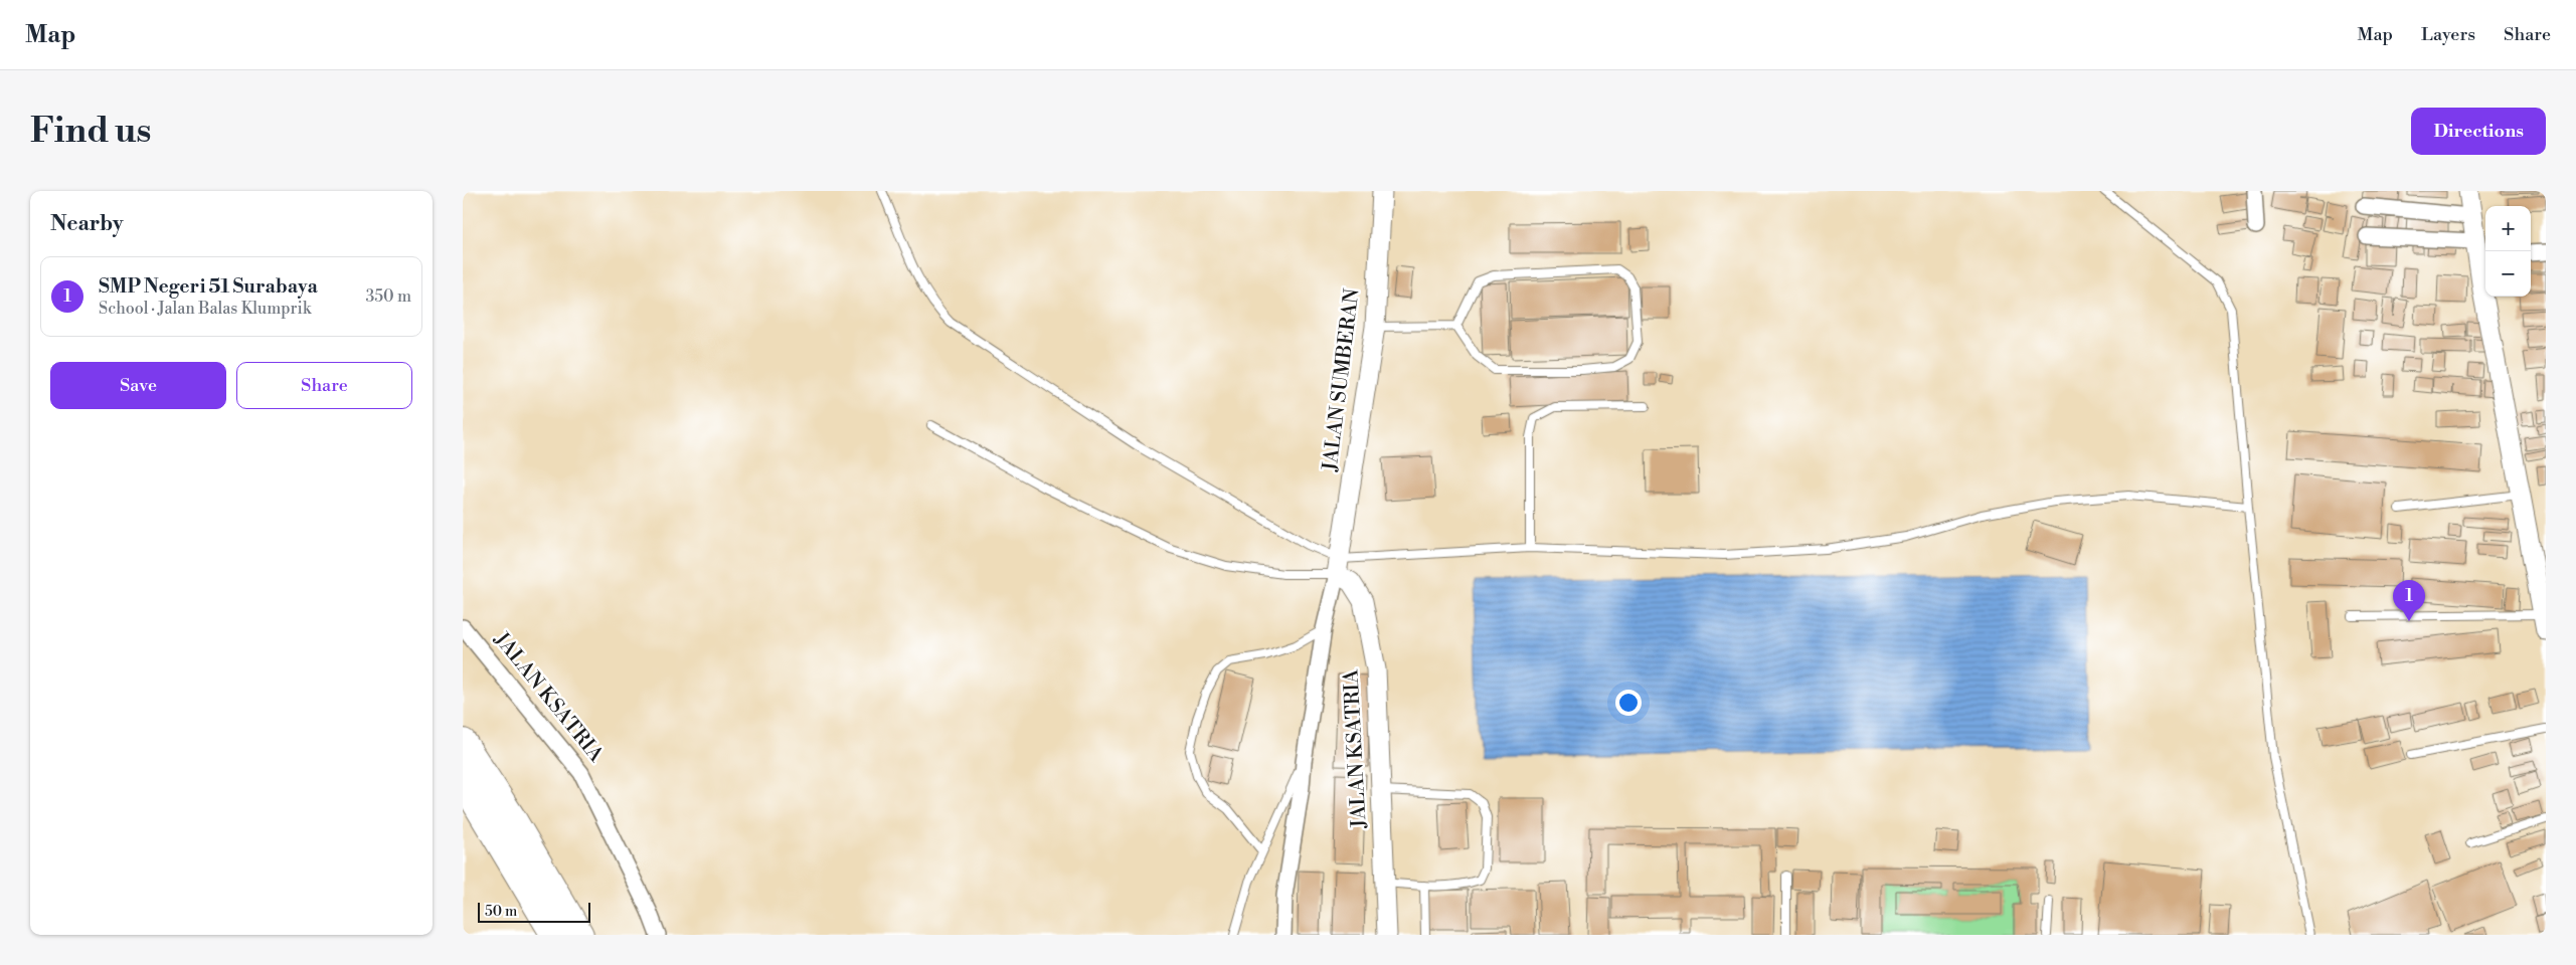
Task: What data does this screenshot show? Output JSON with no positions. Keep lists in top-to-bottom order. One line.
{"streets":{"street":["JALAN SUMBERAN","JALAN KSATRIA"]},"crossings":[["JALAN SUMBERAN","JALAN KSATRIA"]],"scale_bar":"50 m","page":{"header":"Map","nav":["Map","Layers","Share"],"buttons":["Directions",["Save","Share"]],"title":"Find us","heading":"Nearby","map_buttons":["+","−"],"list":[{"mark":"1","name":"SMP Negeri 51 Surabaya","note":"School · Jalan Balas Klumprik","value":"350 m"}],"pins":"1","scale":"50 m"}}
